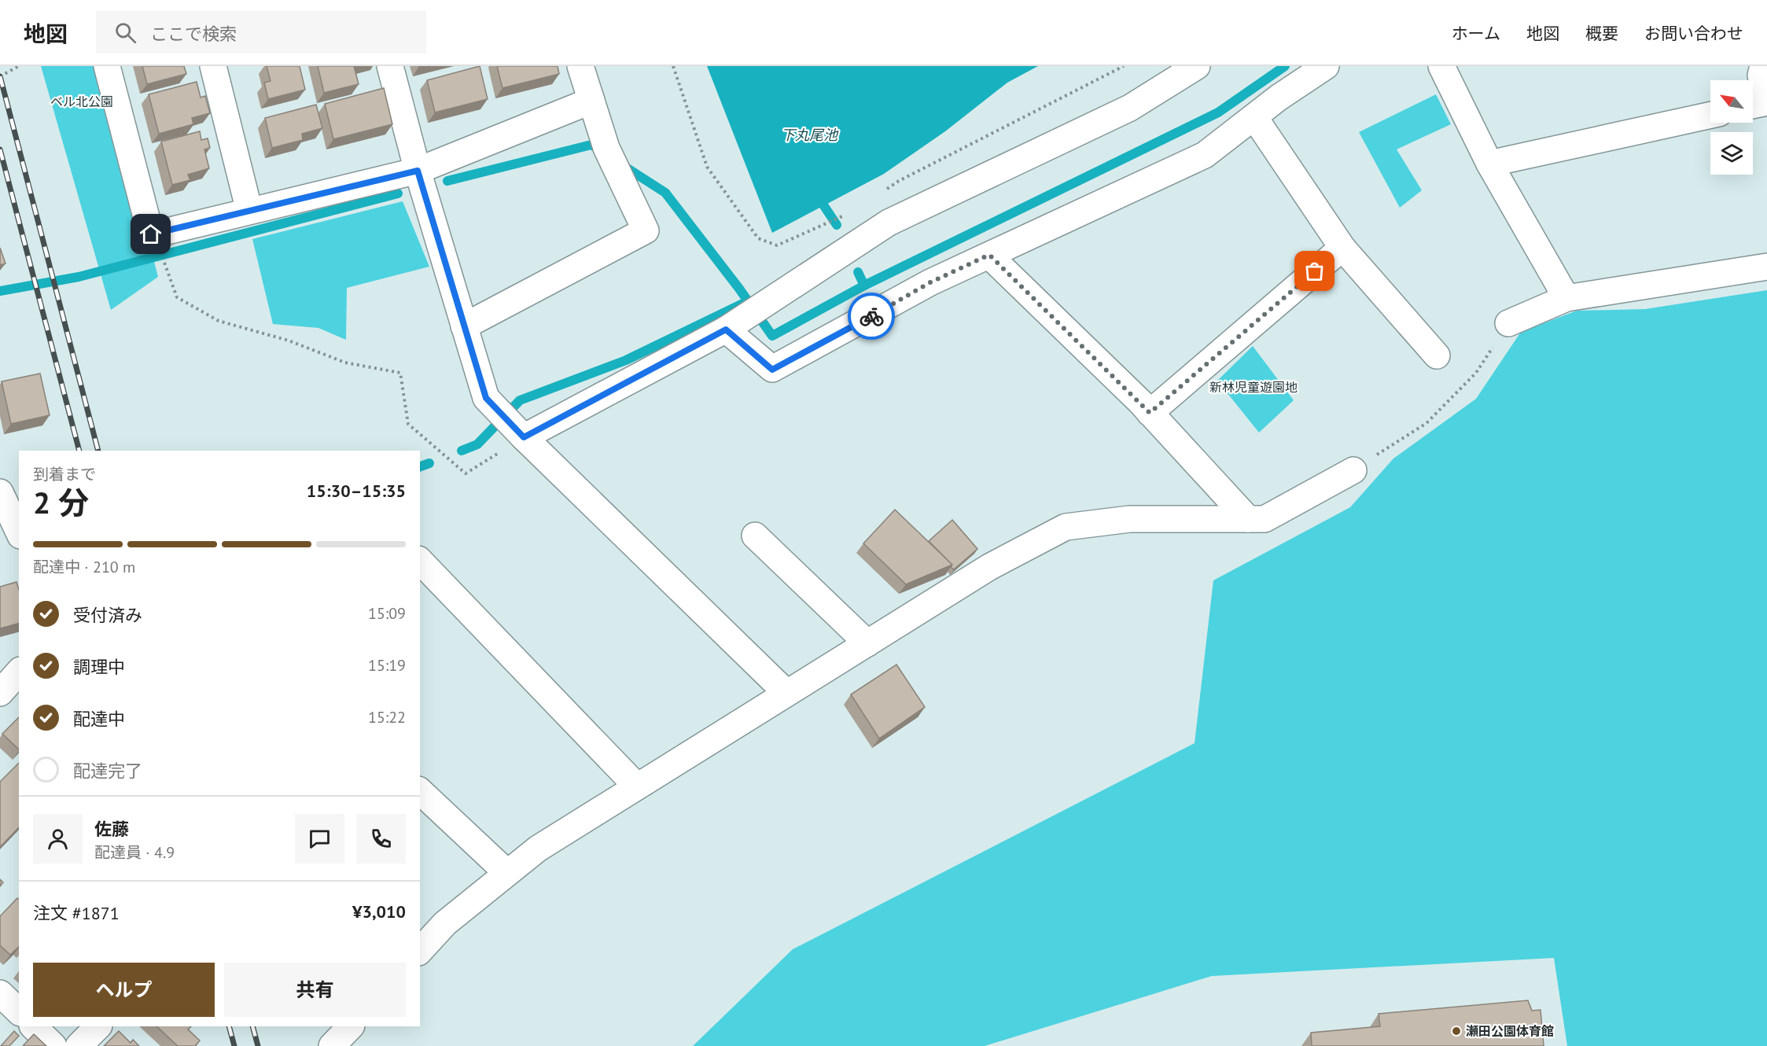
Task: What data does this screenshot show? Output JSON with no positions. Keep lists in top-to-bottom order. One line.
{"water":["下丸尾池"],"parks":["ベル北公園","新林児童遊園地"],"places":["瀬田公園体育館"],"north":"top left","page":{"header":"地図","search":"ここで検索","nav":["ホーム","地図","概要","お問い合わせ"],"heading":["2 分","到着まで","15:30–15:35"],"panel":["佐藤","配達員 · 4.9","注文 #1871","¥3,010"],"bar":"配達中 · 210 m","list":[["受付済み","15:09"],["調理中","15:19"],["配達中","15:22"],"配達完了"],"buttons":["ヘルプ","共有"]}}
